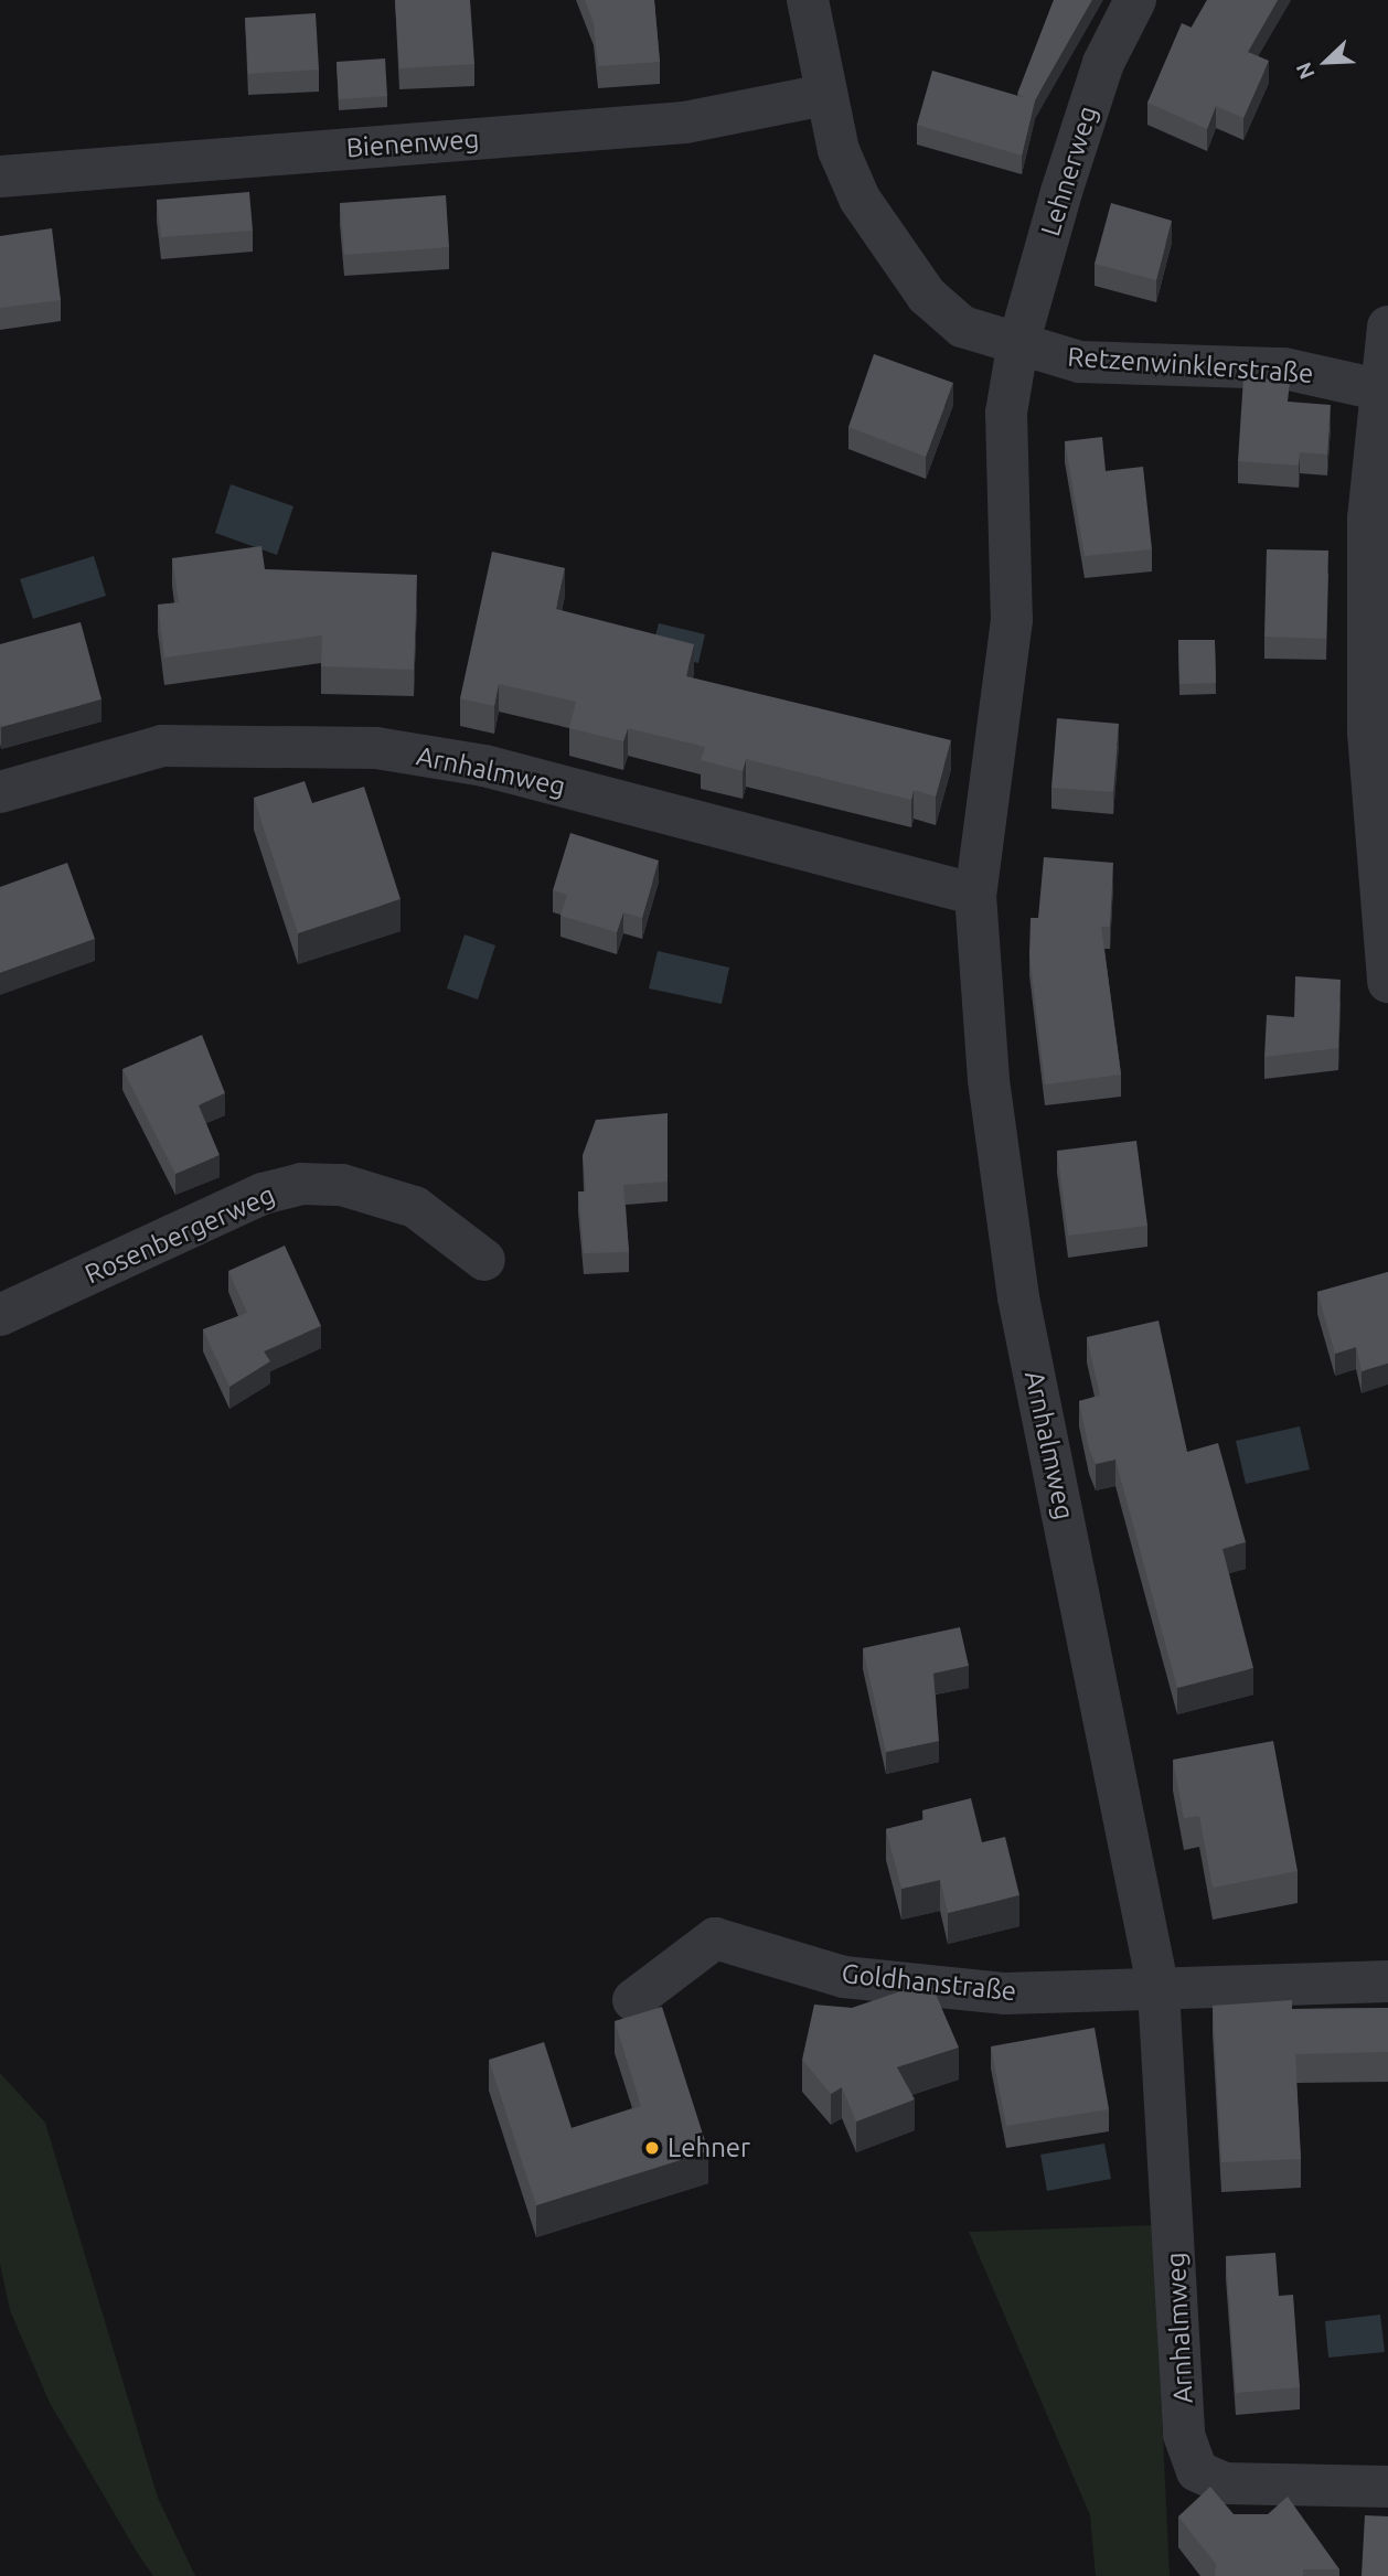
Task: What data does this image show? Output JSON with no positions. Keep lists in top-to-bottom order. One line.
{"streets":{"street":["Bienenweg","Lehnerweg","Retzenwinklerstraße","Arnhalmweg","Rosenbergerweg","Goldhanstraße"]},"crossings":[["Bienenweg","Retzenwinklerstraße"],["Lehnerweg","Retzenwinklerstraße"],["Lehnerweg","Arnhalmweg"],["Retzenwinklerstraße","Arnhalmweg"],["Arnhalmweg","Goldhanstraße"]],"places":["Lehner"],"north":"bottom left"}
